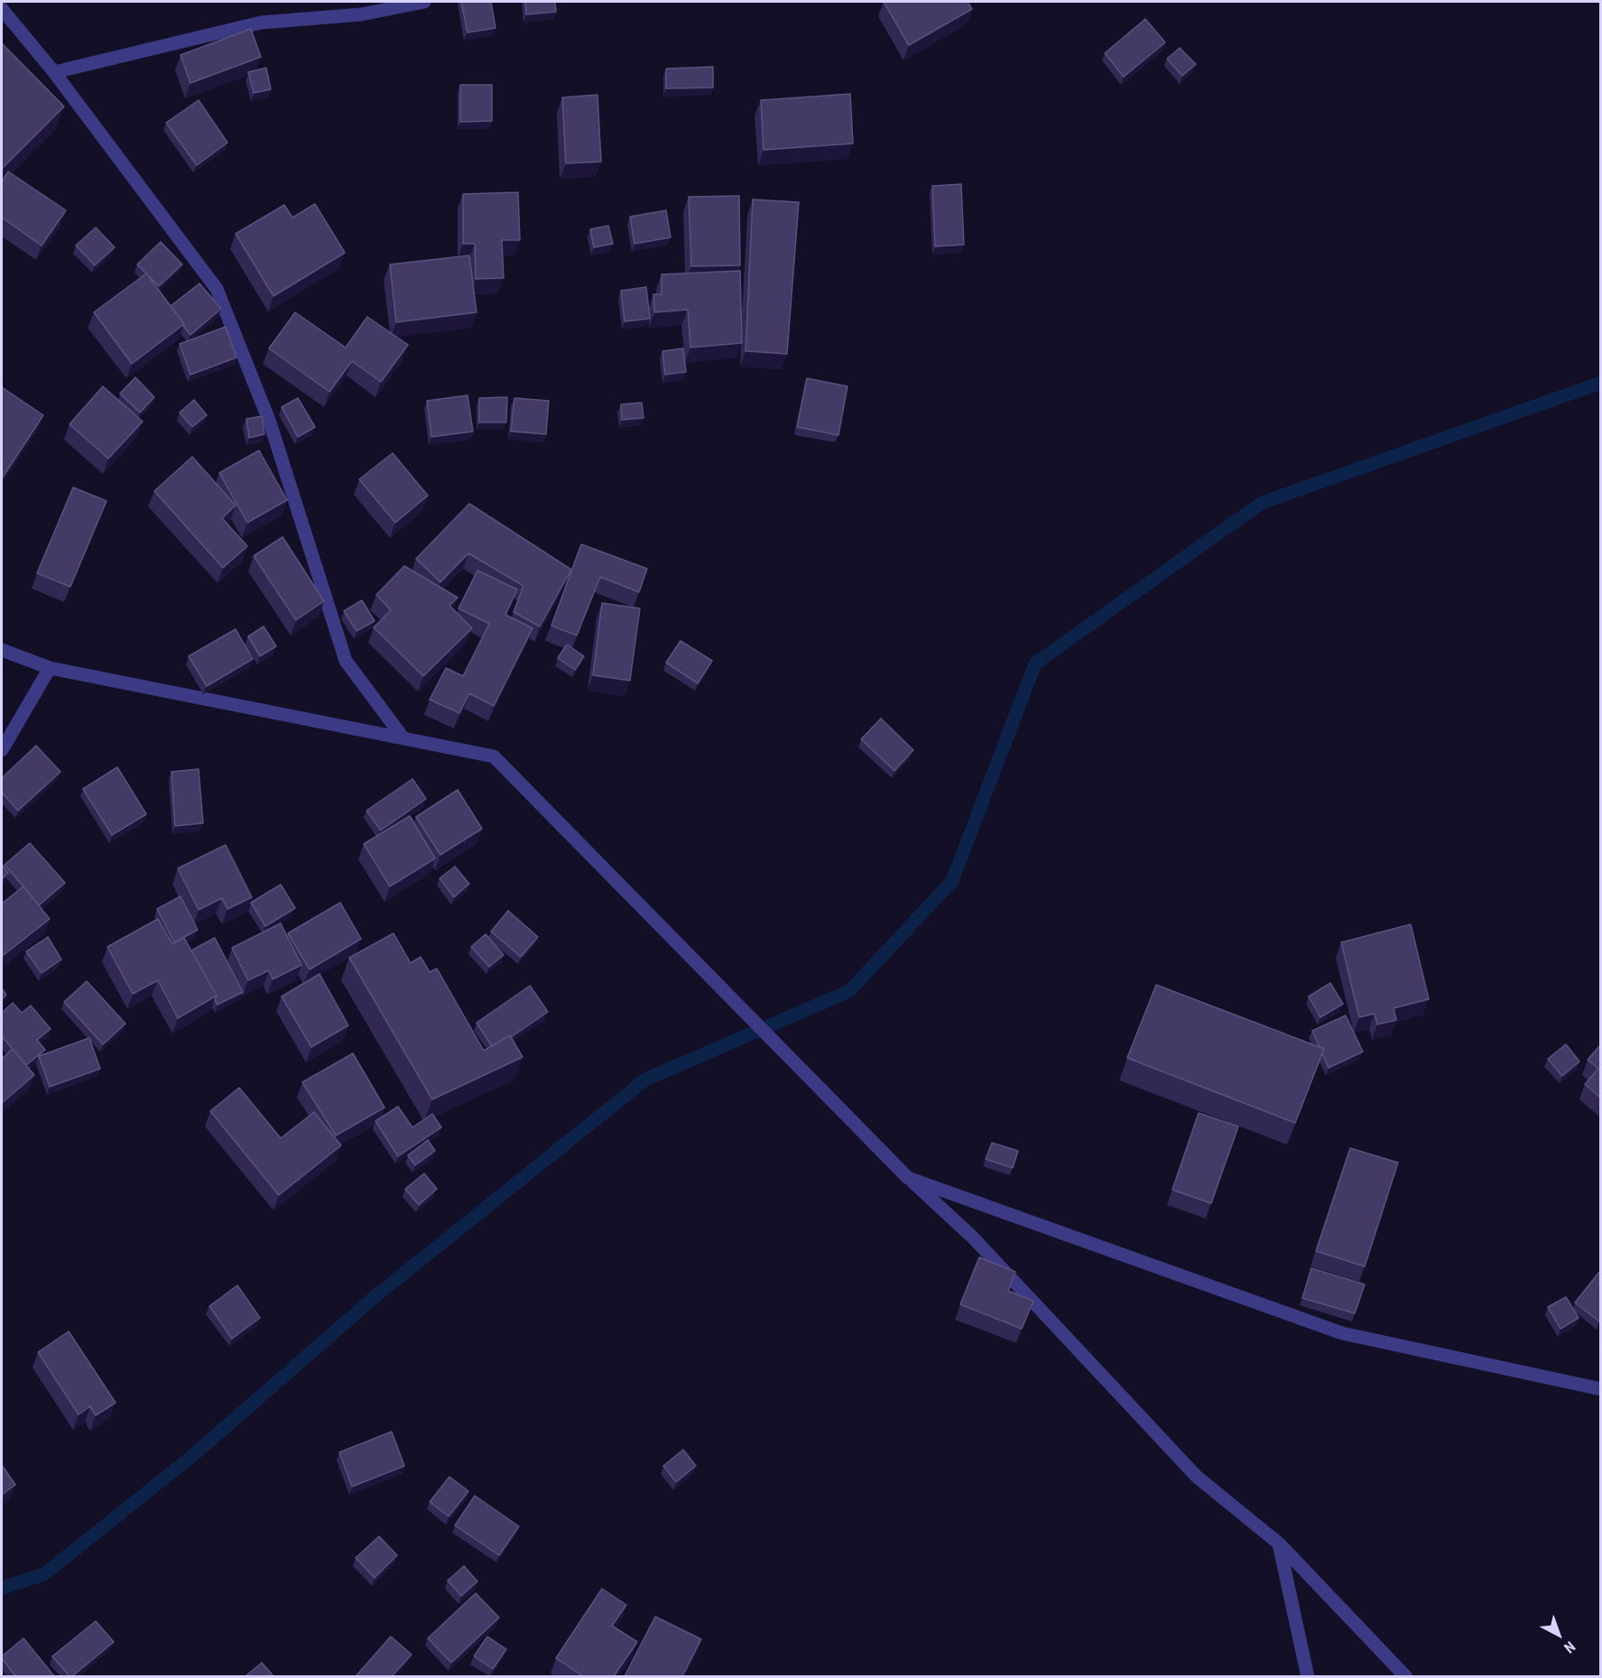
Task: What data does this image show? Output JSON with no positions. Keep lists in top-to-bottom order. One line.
{"north":"bottom right"}
